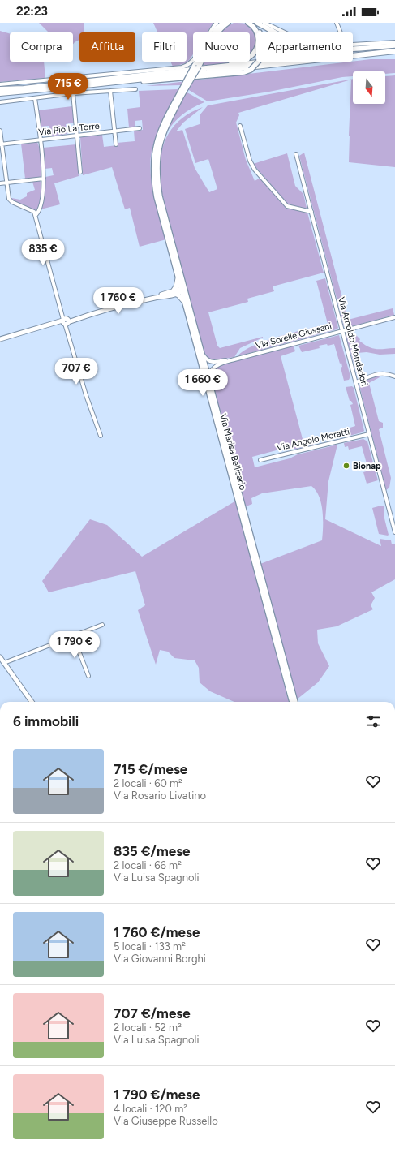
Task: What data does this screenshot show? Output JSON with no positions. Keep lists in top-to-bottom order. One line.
{"streets":{"main road":["Via Marisa Bellisario"],"street":["Via Pio La Torre","Via Sorelle Giussani","Via Arnoldo Mondadori","Via Angelo Moratti"]},"crossings":[["Via Sorelle Giussani","Via Arnoldo Mondadori"],["Via Arnoldo Mondadori","Via Angelo Moratti"]],"places":["Bionap"],"north":"bottom","page":{"status":"22:23","chip":["Compra","Affitta","Filtri","Nuovo","Appartamento"],"price":["715 €","835 €","1 760 €","707 €","1 660 €","1 790 €"],"heading":"6 immobili","list":[{"name":"715 €/mese","note":"2 locali · 60 m² · Via Rosario Livatino"},{"name":"835 €/mese","note":"2 locali · 66 m² · Via Luisa Spagnoli"},{"name":"1 760 €/mese","note":"5 locali · 133 m² · Via Giovanni Borghi"},{"name":"707 €/mese","note":"2 locali · 52 m² · Via Luisa Spagnoli"},{"name":"1 790 €/mese","note":"4 locali · 120 m² · Via Giuseppe Russello"}]}}
